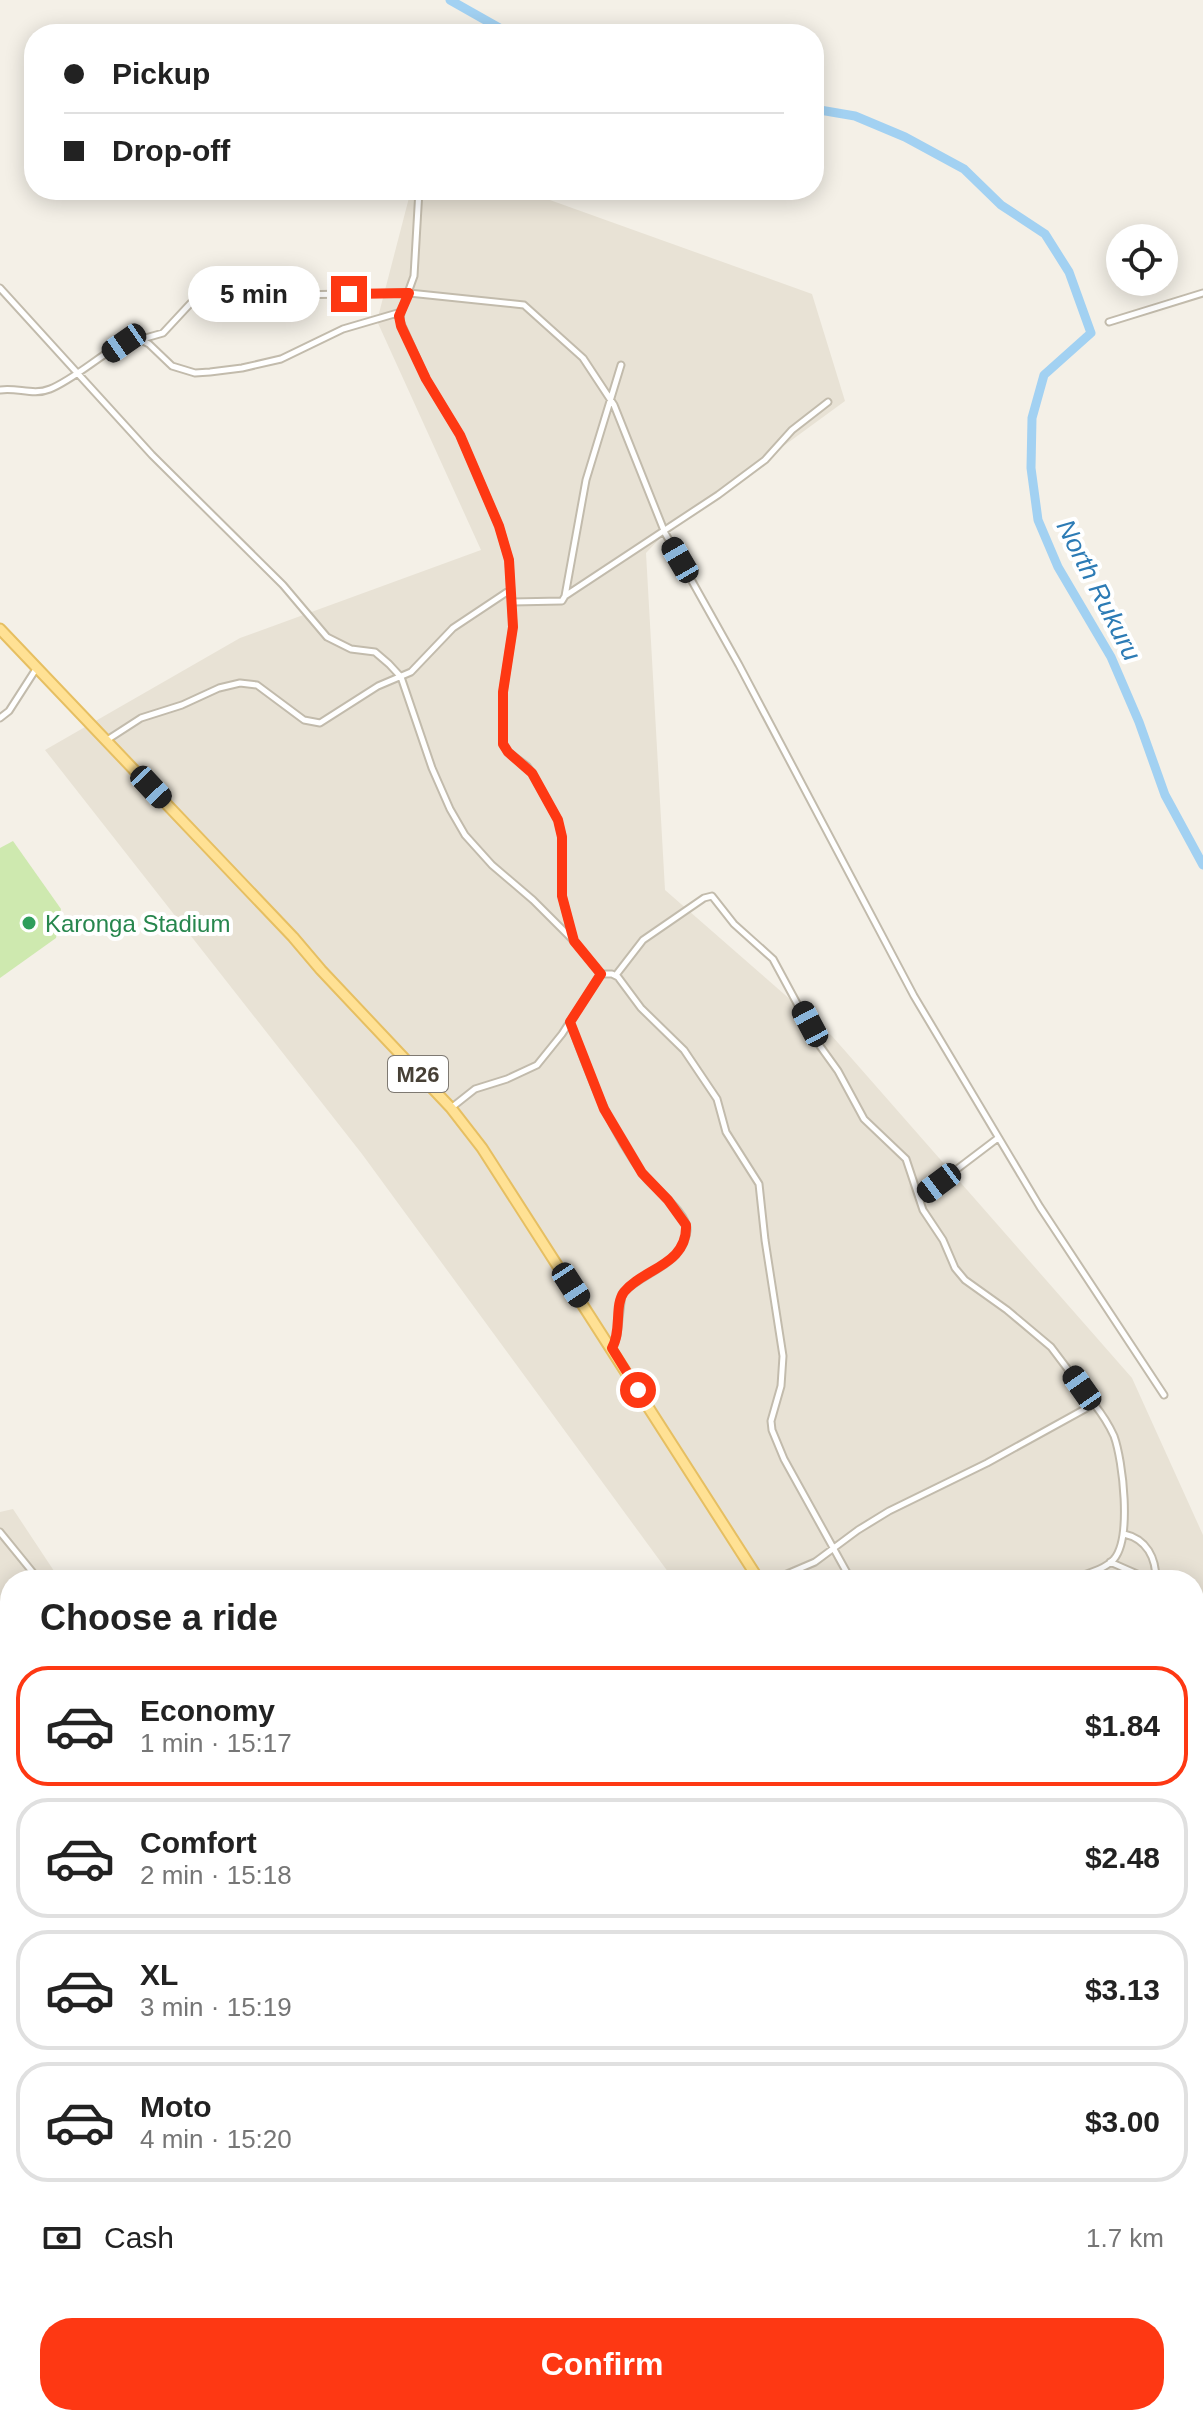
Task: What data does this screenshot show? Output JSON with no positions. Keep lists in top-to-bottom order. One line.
{"streets":{"main road":["M26"]},"water":["North Rukuru"],"places":["Karonga Stadium"],"page":{"banner":["Pickup","Drop-off"],"bubble":"5 min","heading":"Choose a ride","list":[{"name":"Economy","note":"1 min · 15:17","value":"$1.84"},{"name":"Comfort","note":"2 min · 15:18","value":"$2.48"},{"name":"XL","note":"3 min · 15:19","value":"$3.13"},{"name":"Moto","note":"4 min · 15:20","value":"$3.00"}],"pay":["Cash","1.7 km"],"buttons":"Confirm"}}
